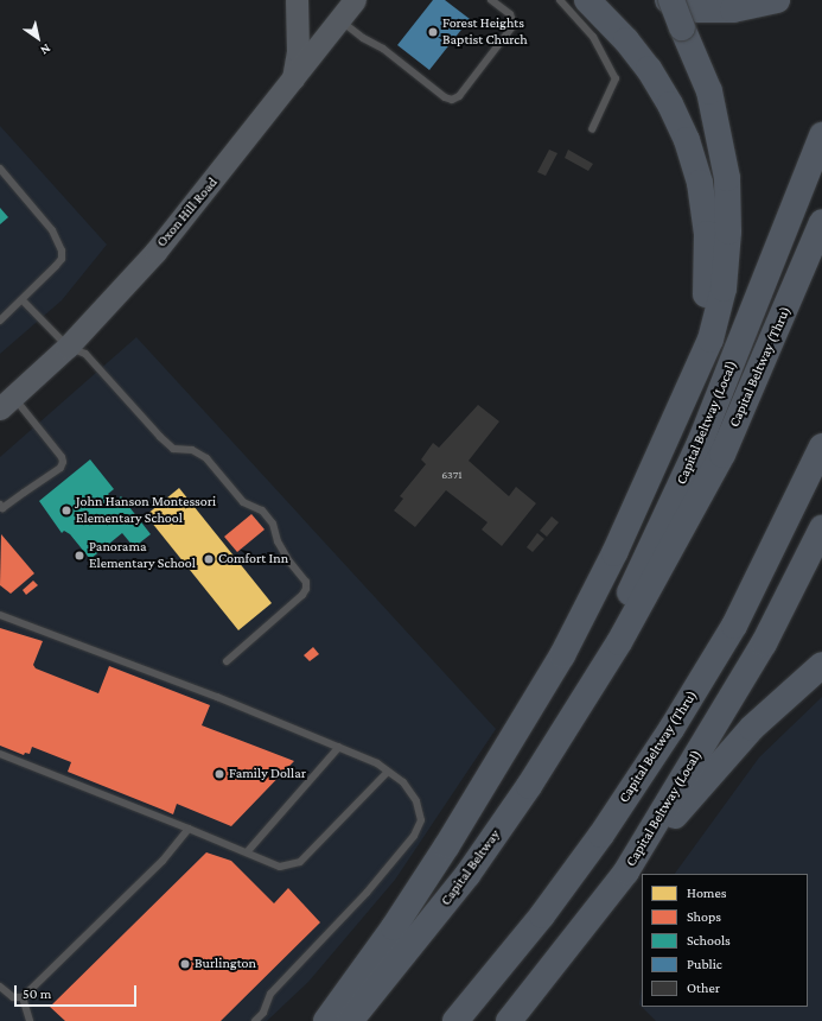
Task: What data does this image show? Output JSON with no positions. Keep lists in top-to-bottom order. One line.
{"streets":{"highway":["Capital Beltway (Thru)","Capital Beltway (Local)","Capital Beltway"],"main road":["Oxon Hill Road"]},"crossings":[["Capital Beltway (Thru)","Capital Beltway (Local)"],["Capital Beltway (Thru)","Capital Beltway"],["Capital Beltway (Local)","Capital Beltway"]],"places":["Forest Heights Baptist Church","John Hanson Montessori Elementary School","Panorama Elementary School","Comfort Inn","Family Dollar","Burlington"],"house_numbers":["6371"],"legend":["Homes","Shops","Schools","Public","Other"],"scale_bar":"50 m","north":"bottom right"}
